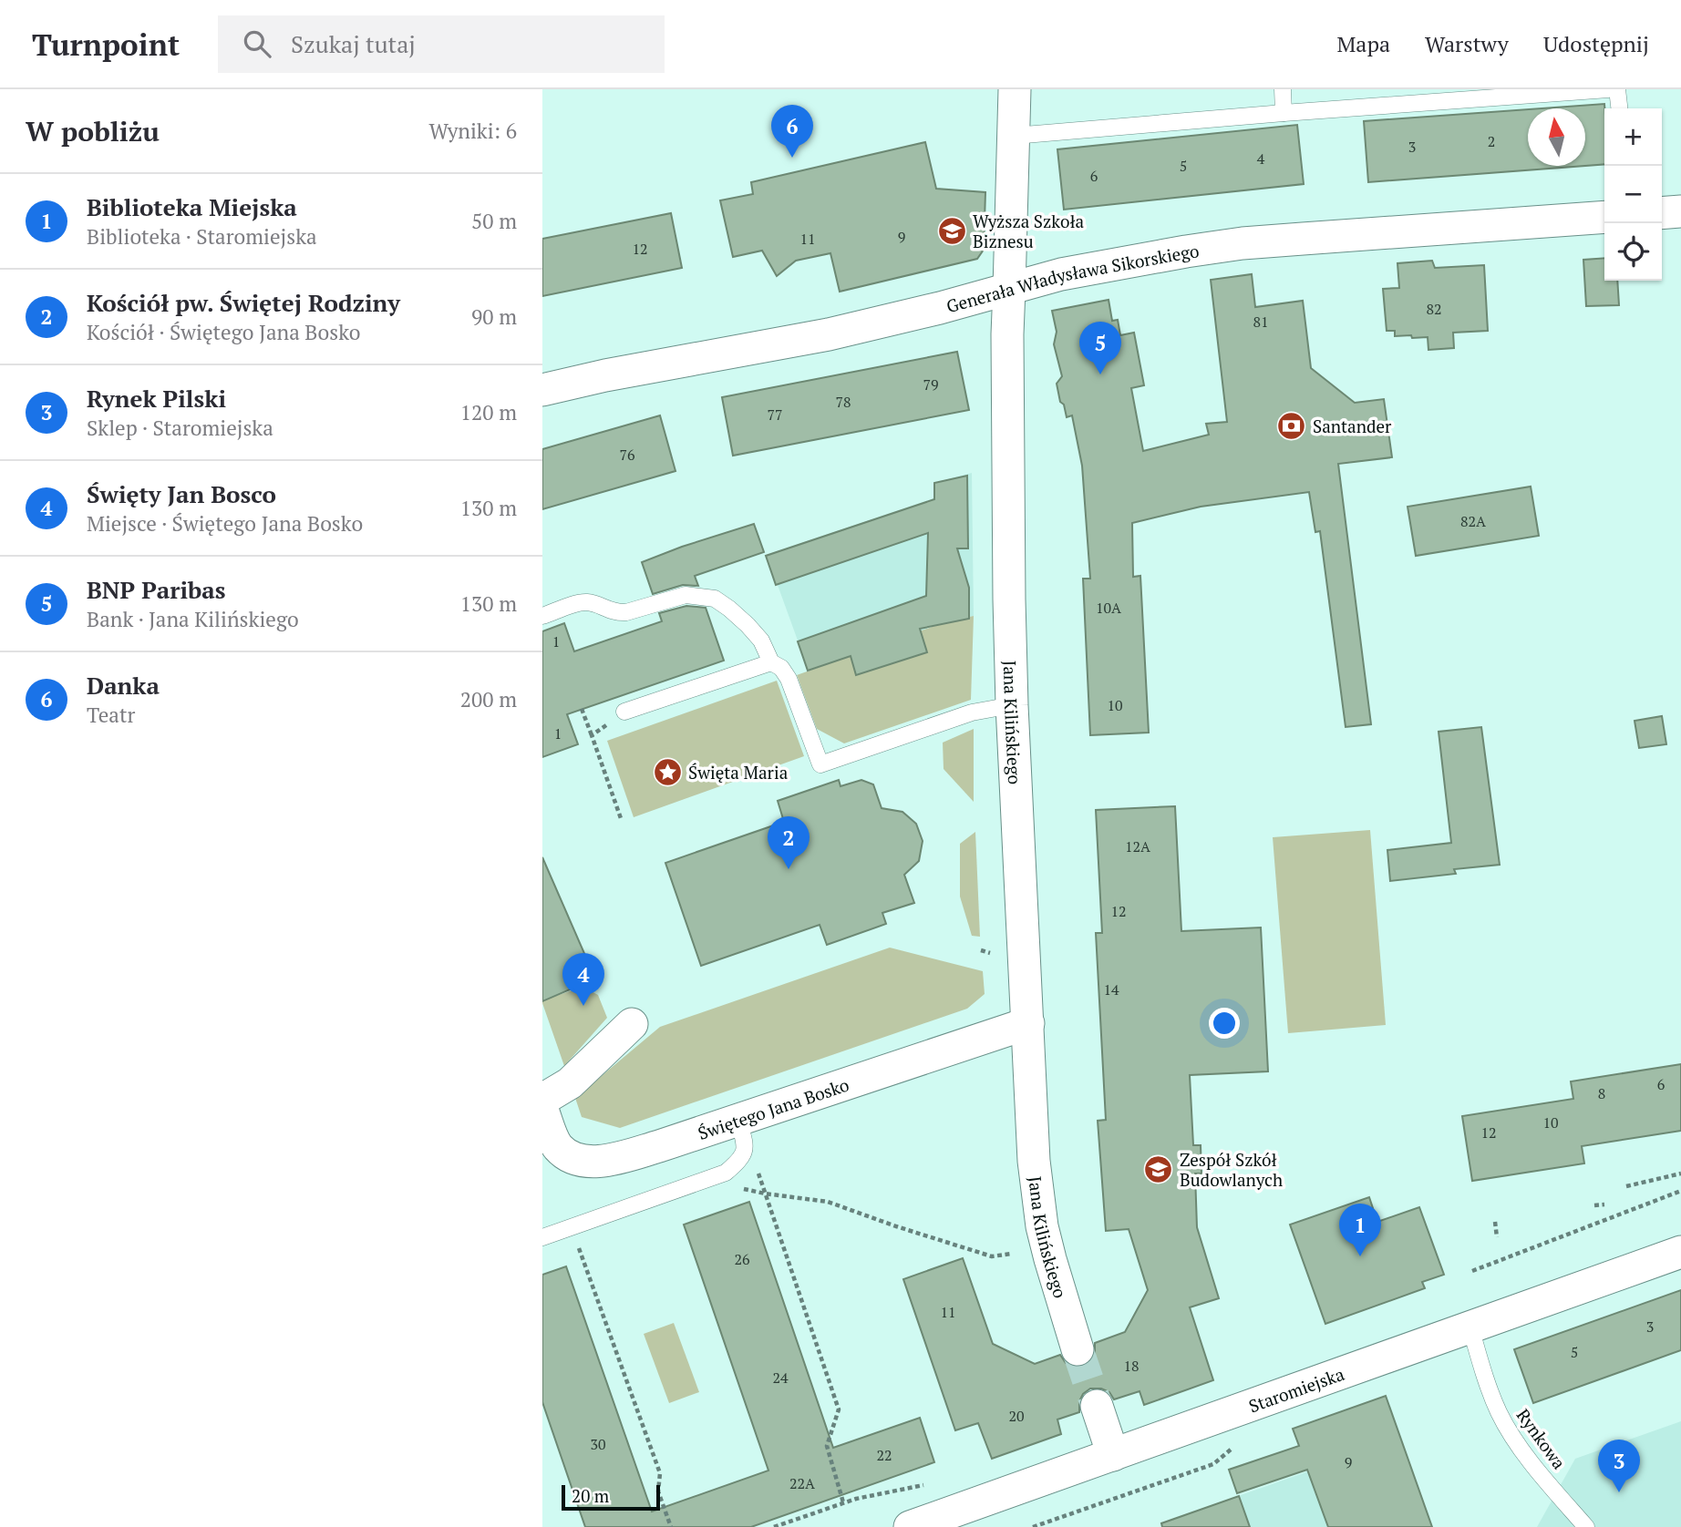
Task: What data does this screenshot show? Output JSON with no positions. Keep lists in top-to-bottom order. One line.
{"streets":{"street":["Generała Władysława Sikorskiego","Jana Kilińskiego","Świętego Jana Bosko","Staromiejska"],"lane":["Rynkowa"]},"crossings":[["Generała Władysława Sikorskiego","Jana Kilińskiego"],["Jana Kilińskiego","Świętego Jana Bosko"],["Staromiejska","Rynkowa"]],"places":{"school or university":["Wyższa Szkoła Biznesu","Zespół Szkół Budowlanych"],"bank":["Santander"],"place":["Święta Maria"]},"house_numbers":["2","3","4","5","6","9","11","12","82","81","79","78","77","76","82A","10A","1","10","1","12A","12","14","6","8","10","12","26","11","3","5","18","24","20","30","22","9","22A"],"scale_bar":"20 m","north":"top","page":{"header":"Turnpoint","search":"Szukaj tutaj","nav":["Mapa","Warstwy","Udostępnij"],"heading":["W pobliżu","Wyniki: 6"],"pins":["6","5","2","4","1","3"],"map_buttons":["+","−"],"list":[{"mark":"1","name":"Biblioteka Miejska","note":"Biblioteka · Staromiejska","value":"50 m"},{"mark":"2","name":"Kościół pw. Świętej Rodziny","note":"Kościół · Świętego Jana Bosko","value":"90 m"},{"mark":"3","name":"Rynek Pilski","note":"Sklep · Staromiejska","value":"120 m"},{"mark":"4","name":"Święty Jan Bosco","note":"Miejsce · Świętego Jana Bosko","value":"130 m"},{"mark":"5","name":"BNP Paribas","note":"Bank · Jana Kilińskiego","value":"130 m"},{"mark":"6","name":"Danka","note":"Teatr","value":"200 m"}],"scale":"20 m"}}
